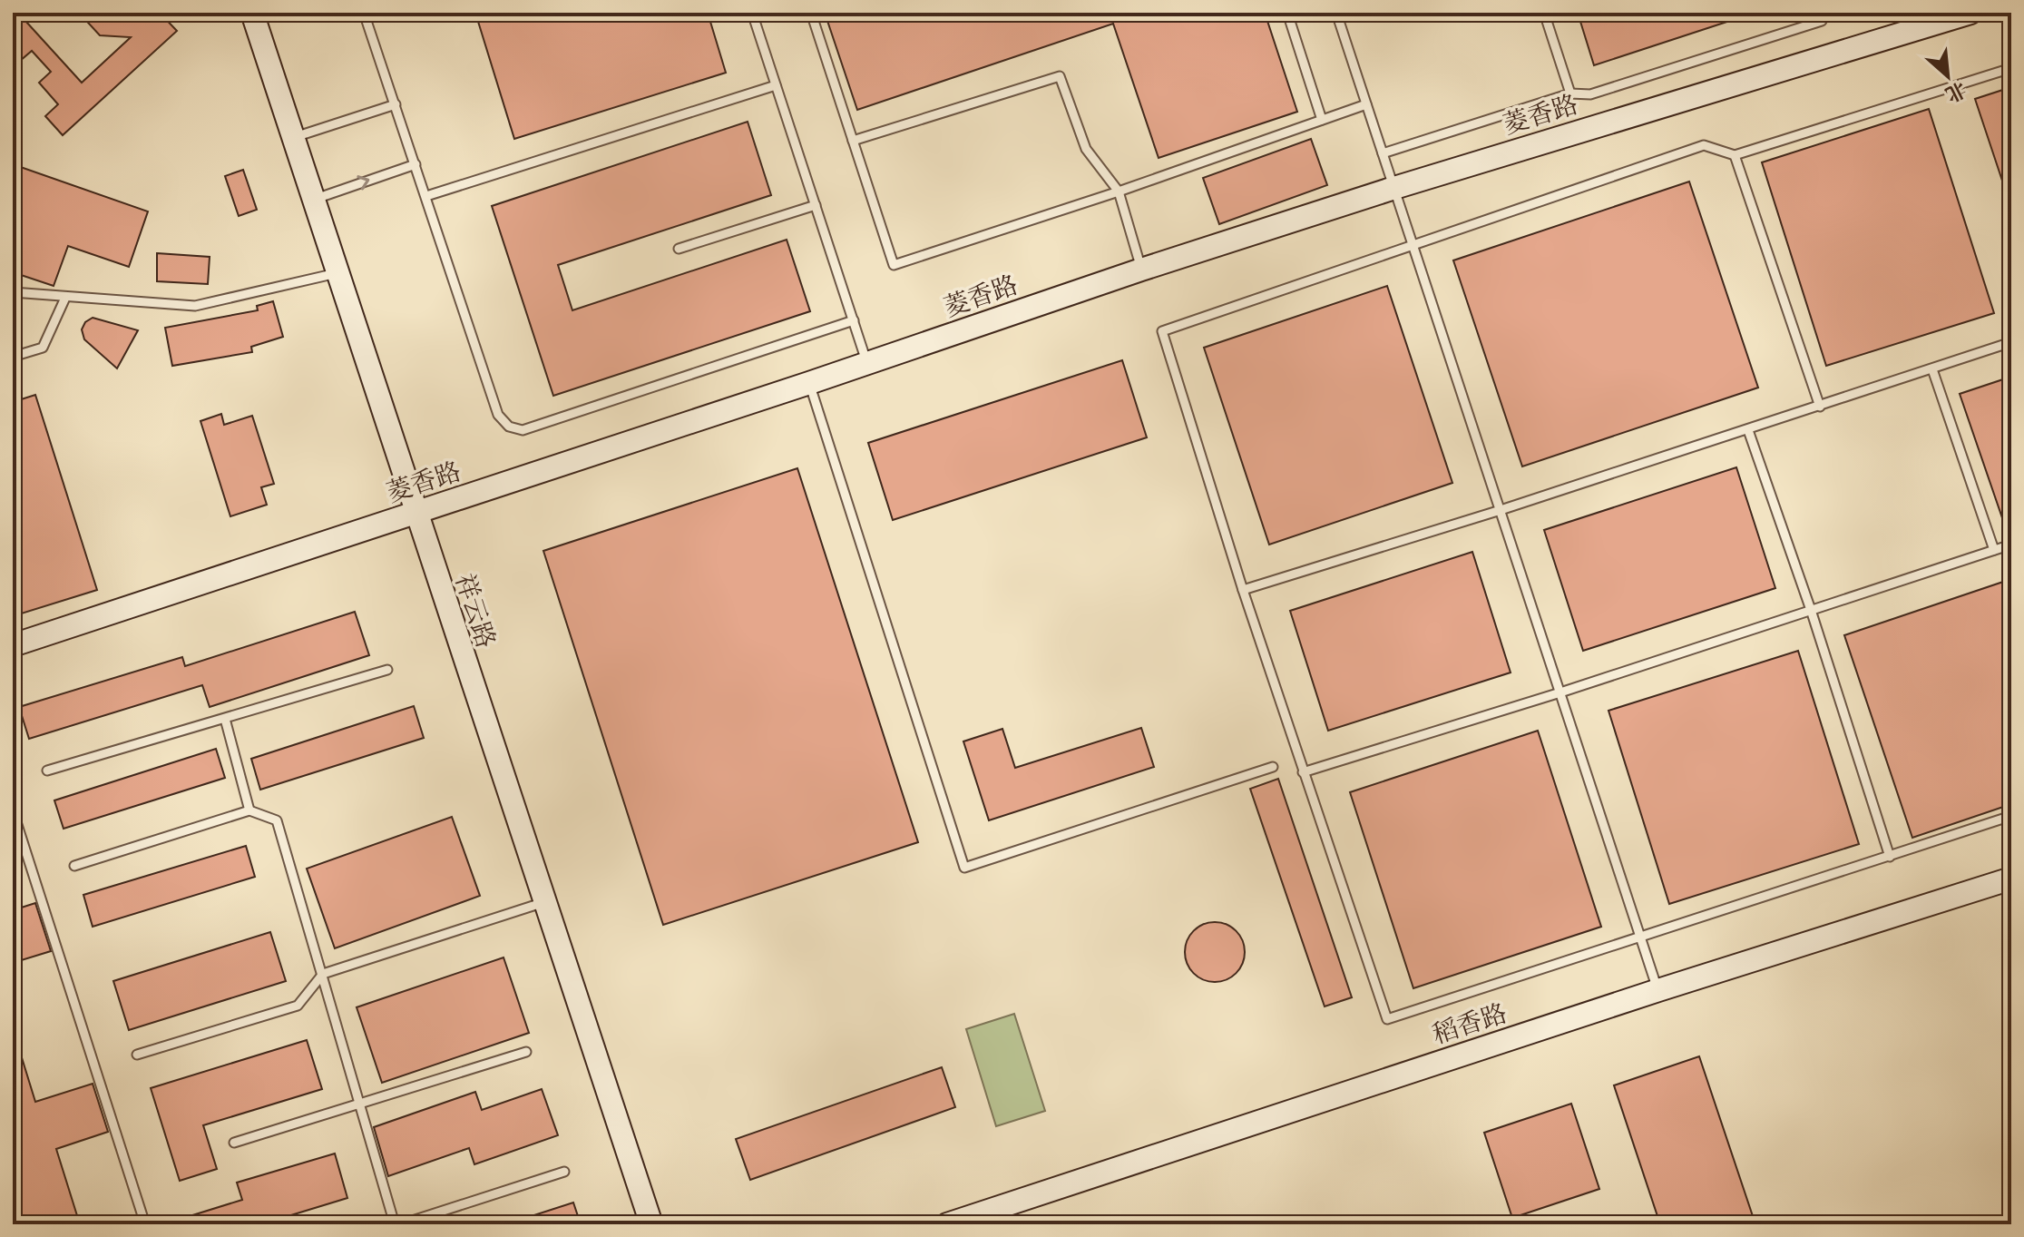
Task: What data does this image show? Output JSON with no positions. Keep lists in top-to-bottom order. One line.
{"streets":{"street":["菱香路","祥云路","稻香路"]},"crossings":[["菱香路","祥云路"]],"north":"bottom right"}
